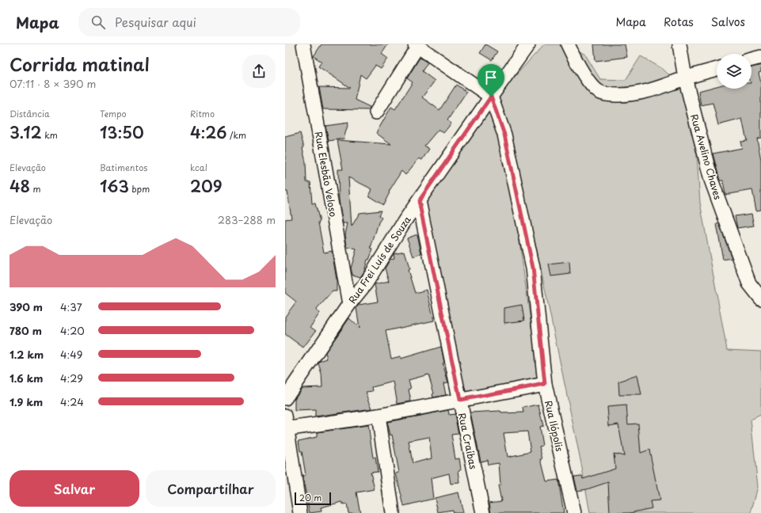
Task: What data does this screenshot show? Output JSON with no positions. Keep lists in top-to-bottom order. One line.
{"streets":{"street":["Rua Avelino Chaves","Rua Elesbão Veloso","Rua Frei Luís de Souza","Rua Ilópolis","Rua Craíbas"]},"crossings":[["Rua Elesbão Veloso","Rua Frei Luís de Souza"],["Rua Frei Luís de Souza","Rua Ilópolis"],["Rua Frei Luís de Souza","Rua Craíbas"]],"scale_bar":"20 m","page":{"header":"Mapa","search":"Pesquisar aqui","nav":["Mapa","Rotas","Salvos"],"heading":["Corrida matinal","07:11 · 8 × 390 m"],"stats":[["Distância","3.12 km"],["Tempo","13:50"],["Ritmo","4:26 /km"],["Elevação","48 m"],["Batimentos","163 bpm"],["kcal","209"]],"chart":["Elevação","283–288 m"],"list":[{"name":"390 m","note":"4:37"},{"name":"780 m","note":"4:20"},{"name":"1.2 km","note":"4:49"},{"name":"1.6 km","note":"4:29"},{"name":"1.9 km","note":"4:24"}],"buttons":["Salvar","Compartilhar"],"scale":"20 m"}}
